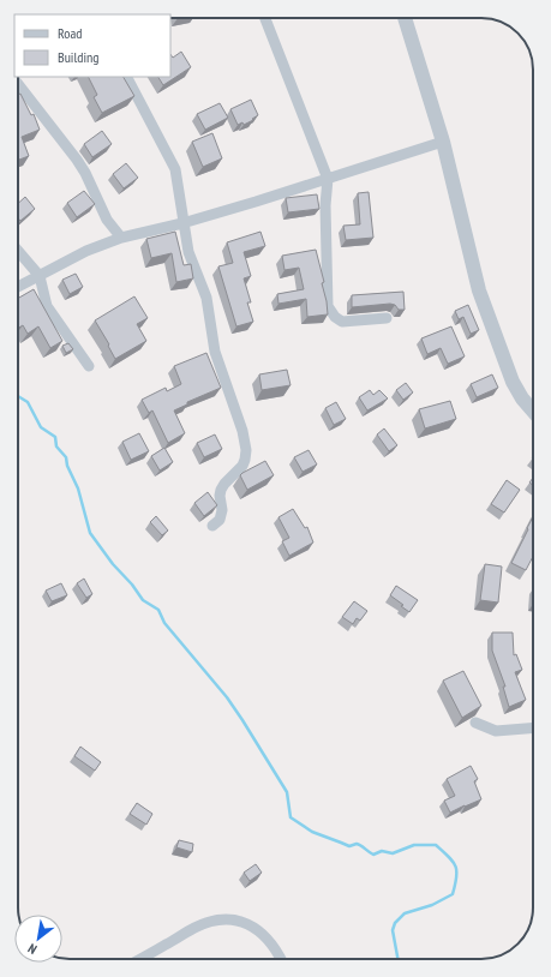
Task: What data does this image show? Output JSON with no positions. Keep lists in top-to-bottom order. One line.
{"legend":["Road","Building"],"north":"bottom left"}
